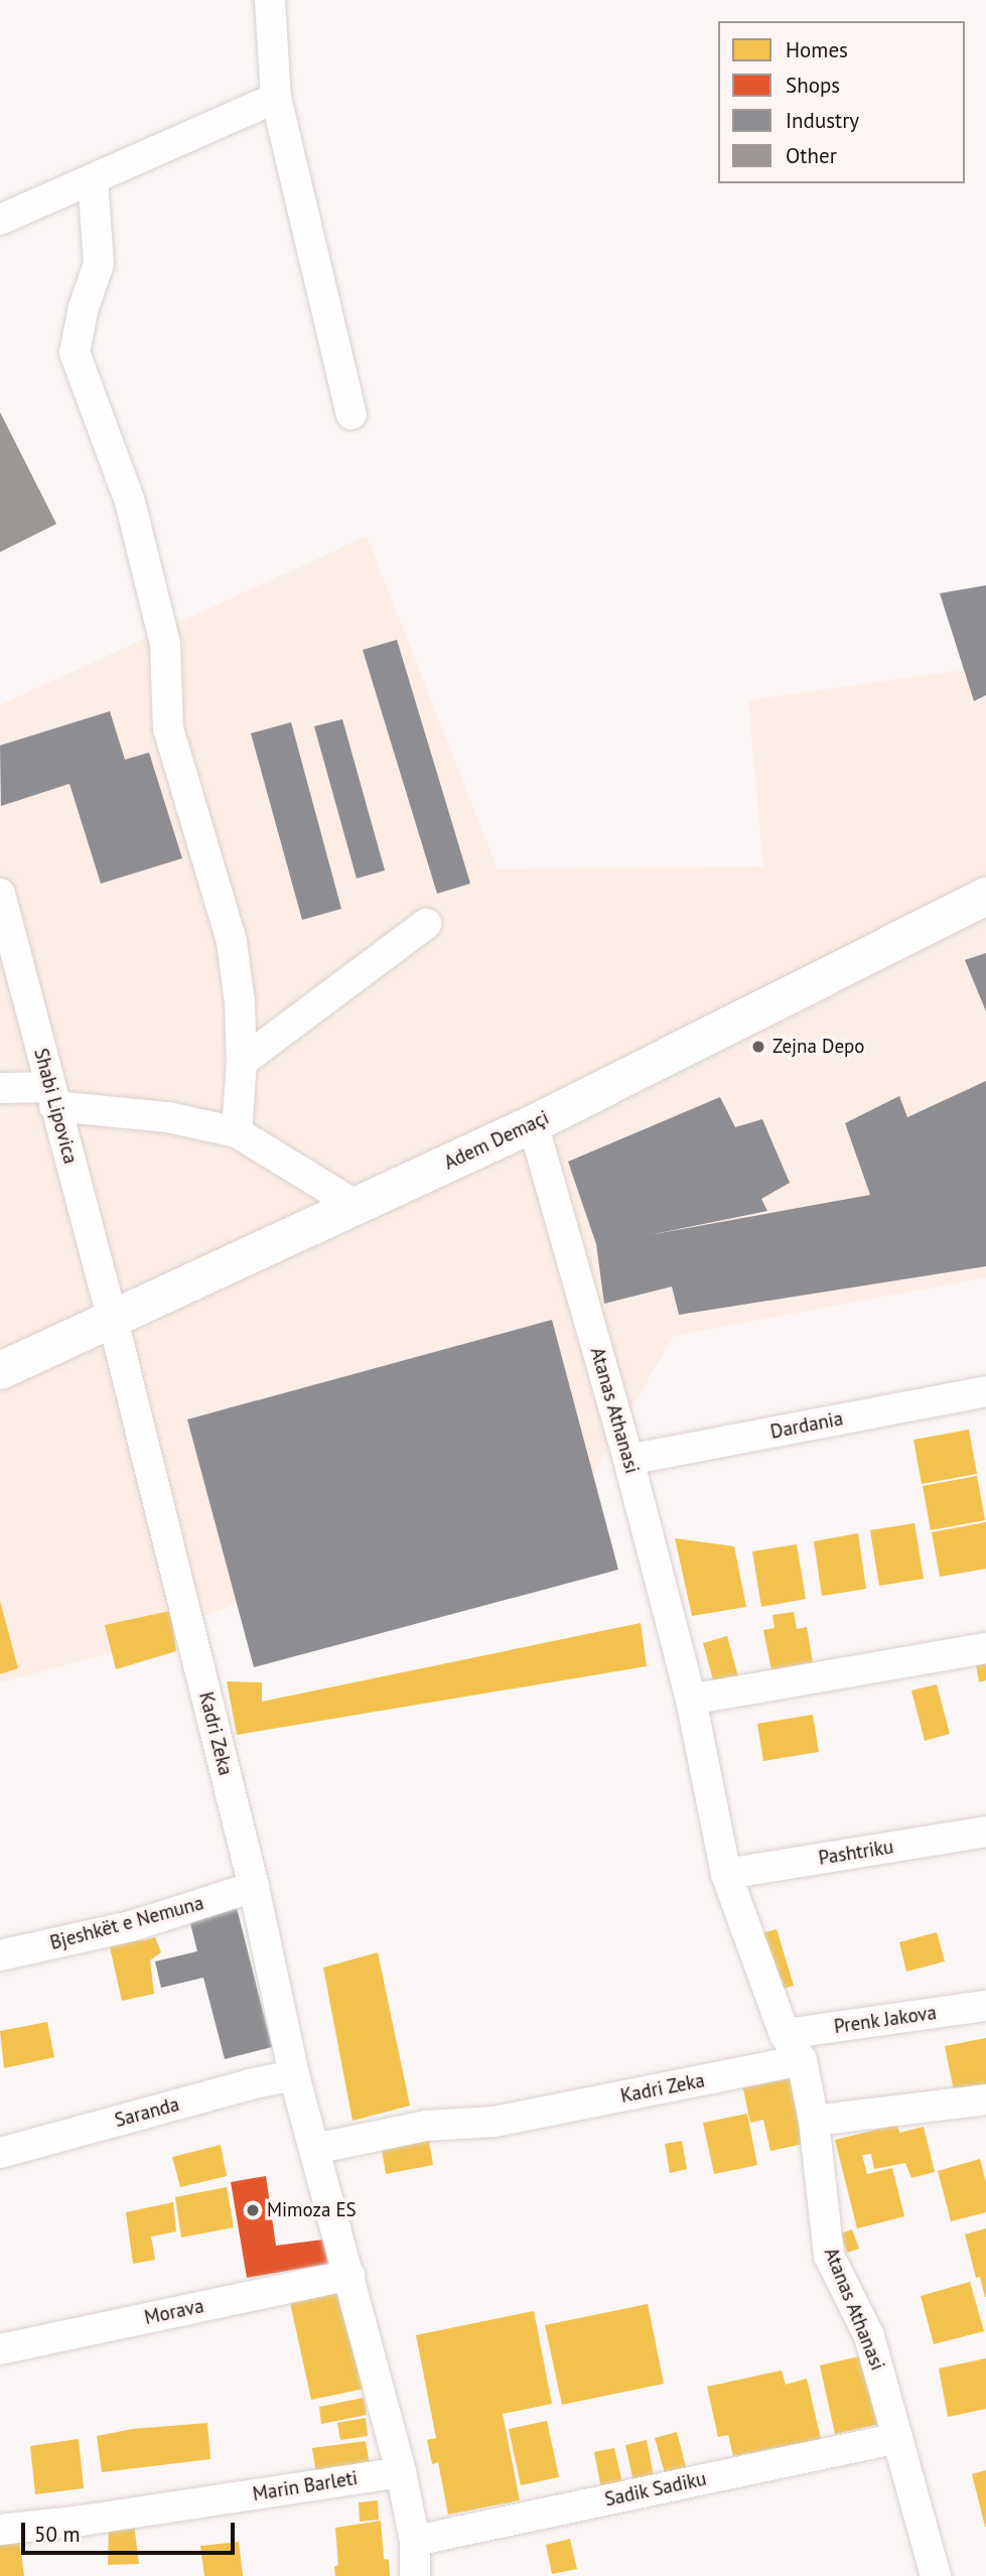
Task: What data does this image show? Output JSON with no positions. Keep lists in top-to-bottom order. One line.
{"streets":{"main road":["Adem Demaçi"],"street":["Shabi Lipovica","Atanas Athanasi","Dardania","Kadri Zeka","Pashtriku","Bjeshkët e Nemuna","Prenk Jakova","Saranda","Morava","Marin Barleti","Sadik Sadiku"]},"crossings":[["Shabi Lipovica","Adem Demaçi"],["Shabi Lipovica","Kadri Zeka"],["Adem Demaçi","Atanas Athanasi"],["Adem Demaçi","Kadri Zeka"],["Atanas Athanasi","Dardania"],["Atanas Athanasi","Kadri Zeka"],["Atanas Athanasi","Pashtriku"],["Atanas Athanasi","Prenk Jakova"],["Atanas Athanasi","Sadik Sadiku"],["Kadri Zeka","Bjeshkët e Nemuna"],["Kadri Zeka","Saranda"],["Kadri Zeka","Morava"],["Kadri Zeka","Marin Barleti"],["Kadri Zeka","Sadik Sadiku"]],"places":["Zejna Depo","Mimoza ES"],"legend":["Homes","Shops","Industry","Other"],"scale_bar":"50 m"}
